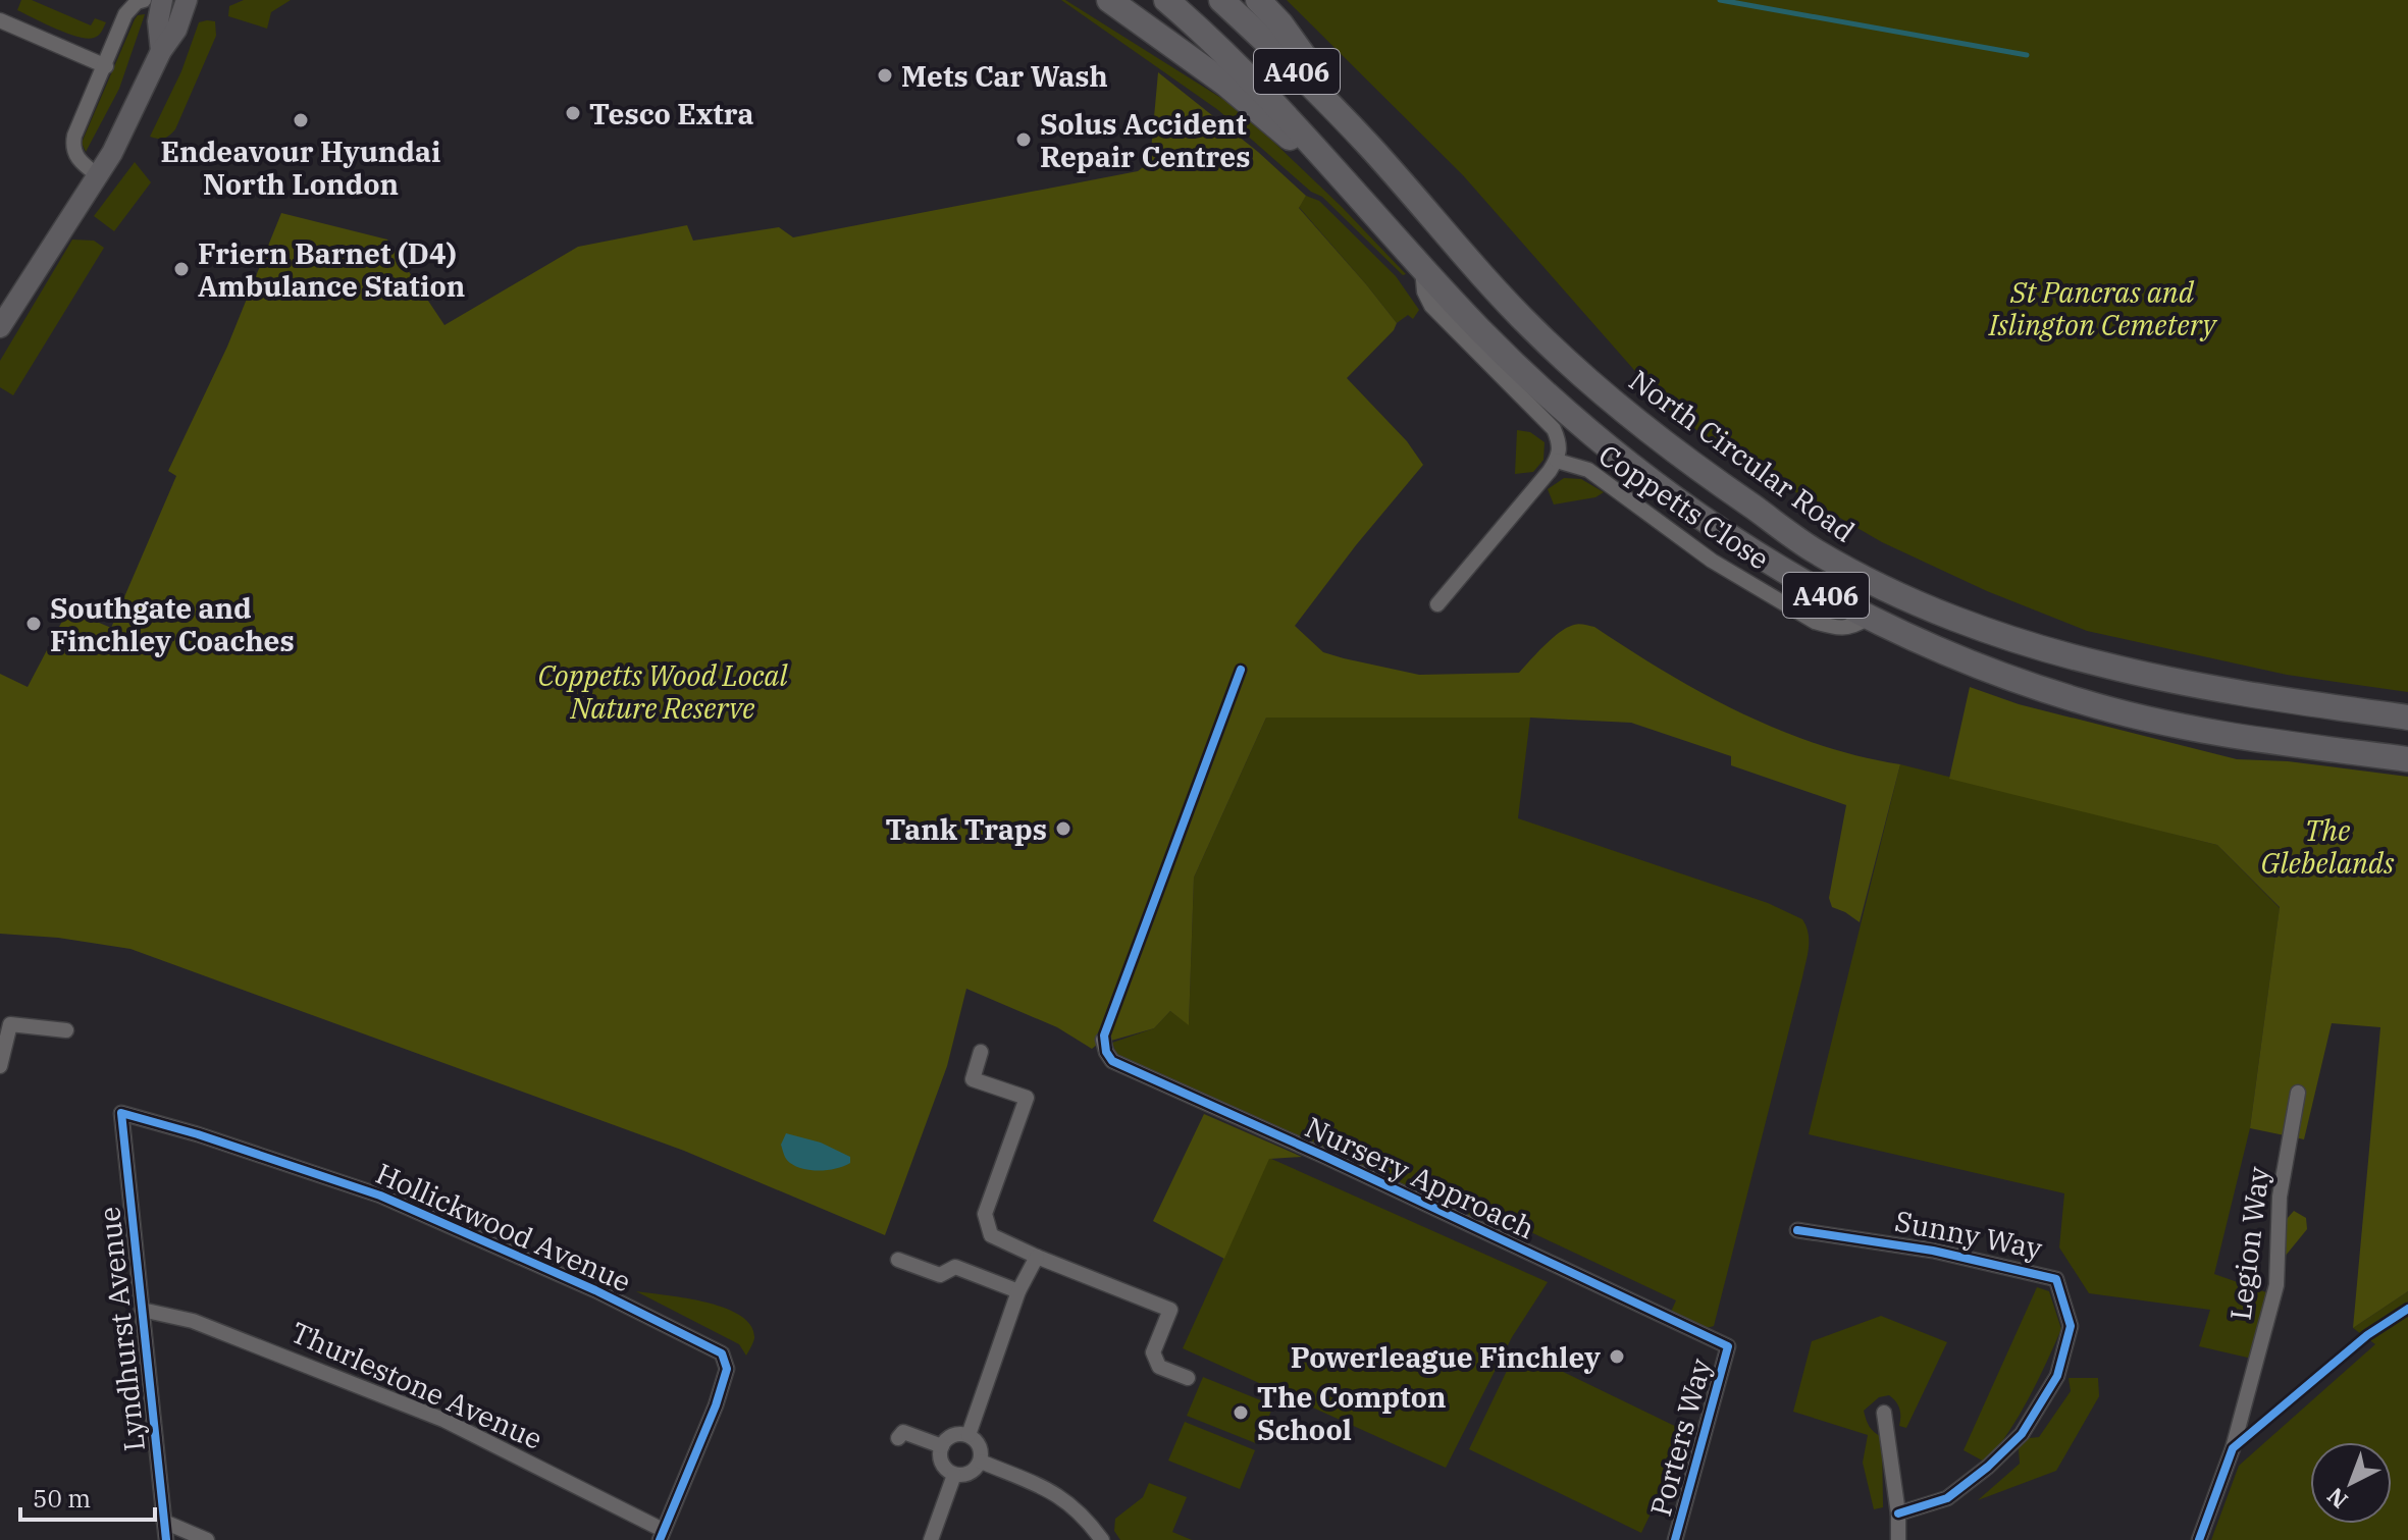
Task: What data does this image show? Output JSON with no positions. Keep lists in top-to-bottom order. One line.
{"streets":{"highway":["A406","North Circular Road"],"street":["Coppetts Close","Nursery Approach","Hollickwood Avenue","Sunny Way","Legion Way","Lyndhurst Avenue","Thurlestone Avenue","Porters Way"]},"crossings":[["A406","North Circular Road"],["A406","Coppetts Close"],["Nursery Approach","Porters Way"],["Hollickwood Avenue","Lyndhurst Avenue"],["Hollickwood Avenue","Thurlestone Avenue"],["Lyndhurst Avenue","Thurlestone Avenue"]],"parks":["St Pancras and Islington Cemetery","Coppetts Wood Local Nature Reserve","The Glebelands"],"places":["Mets Car Wash","Tesco Extra","Endeavour Hyundai North London","Solus Accident Repair Centres","Friern Barnet (D4) Ambulance Station","Southgate and Finchley Coaches","Tank Traps","Powerleague Finchley","The Compton School"],"scale_bar":"50 m","north":"bottom left"}
